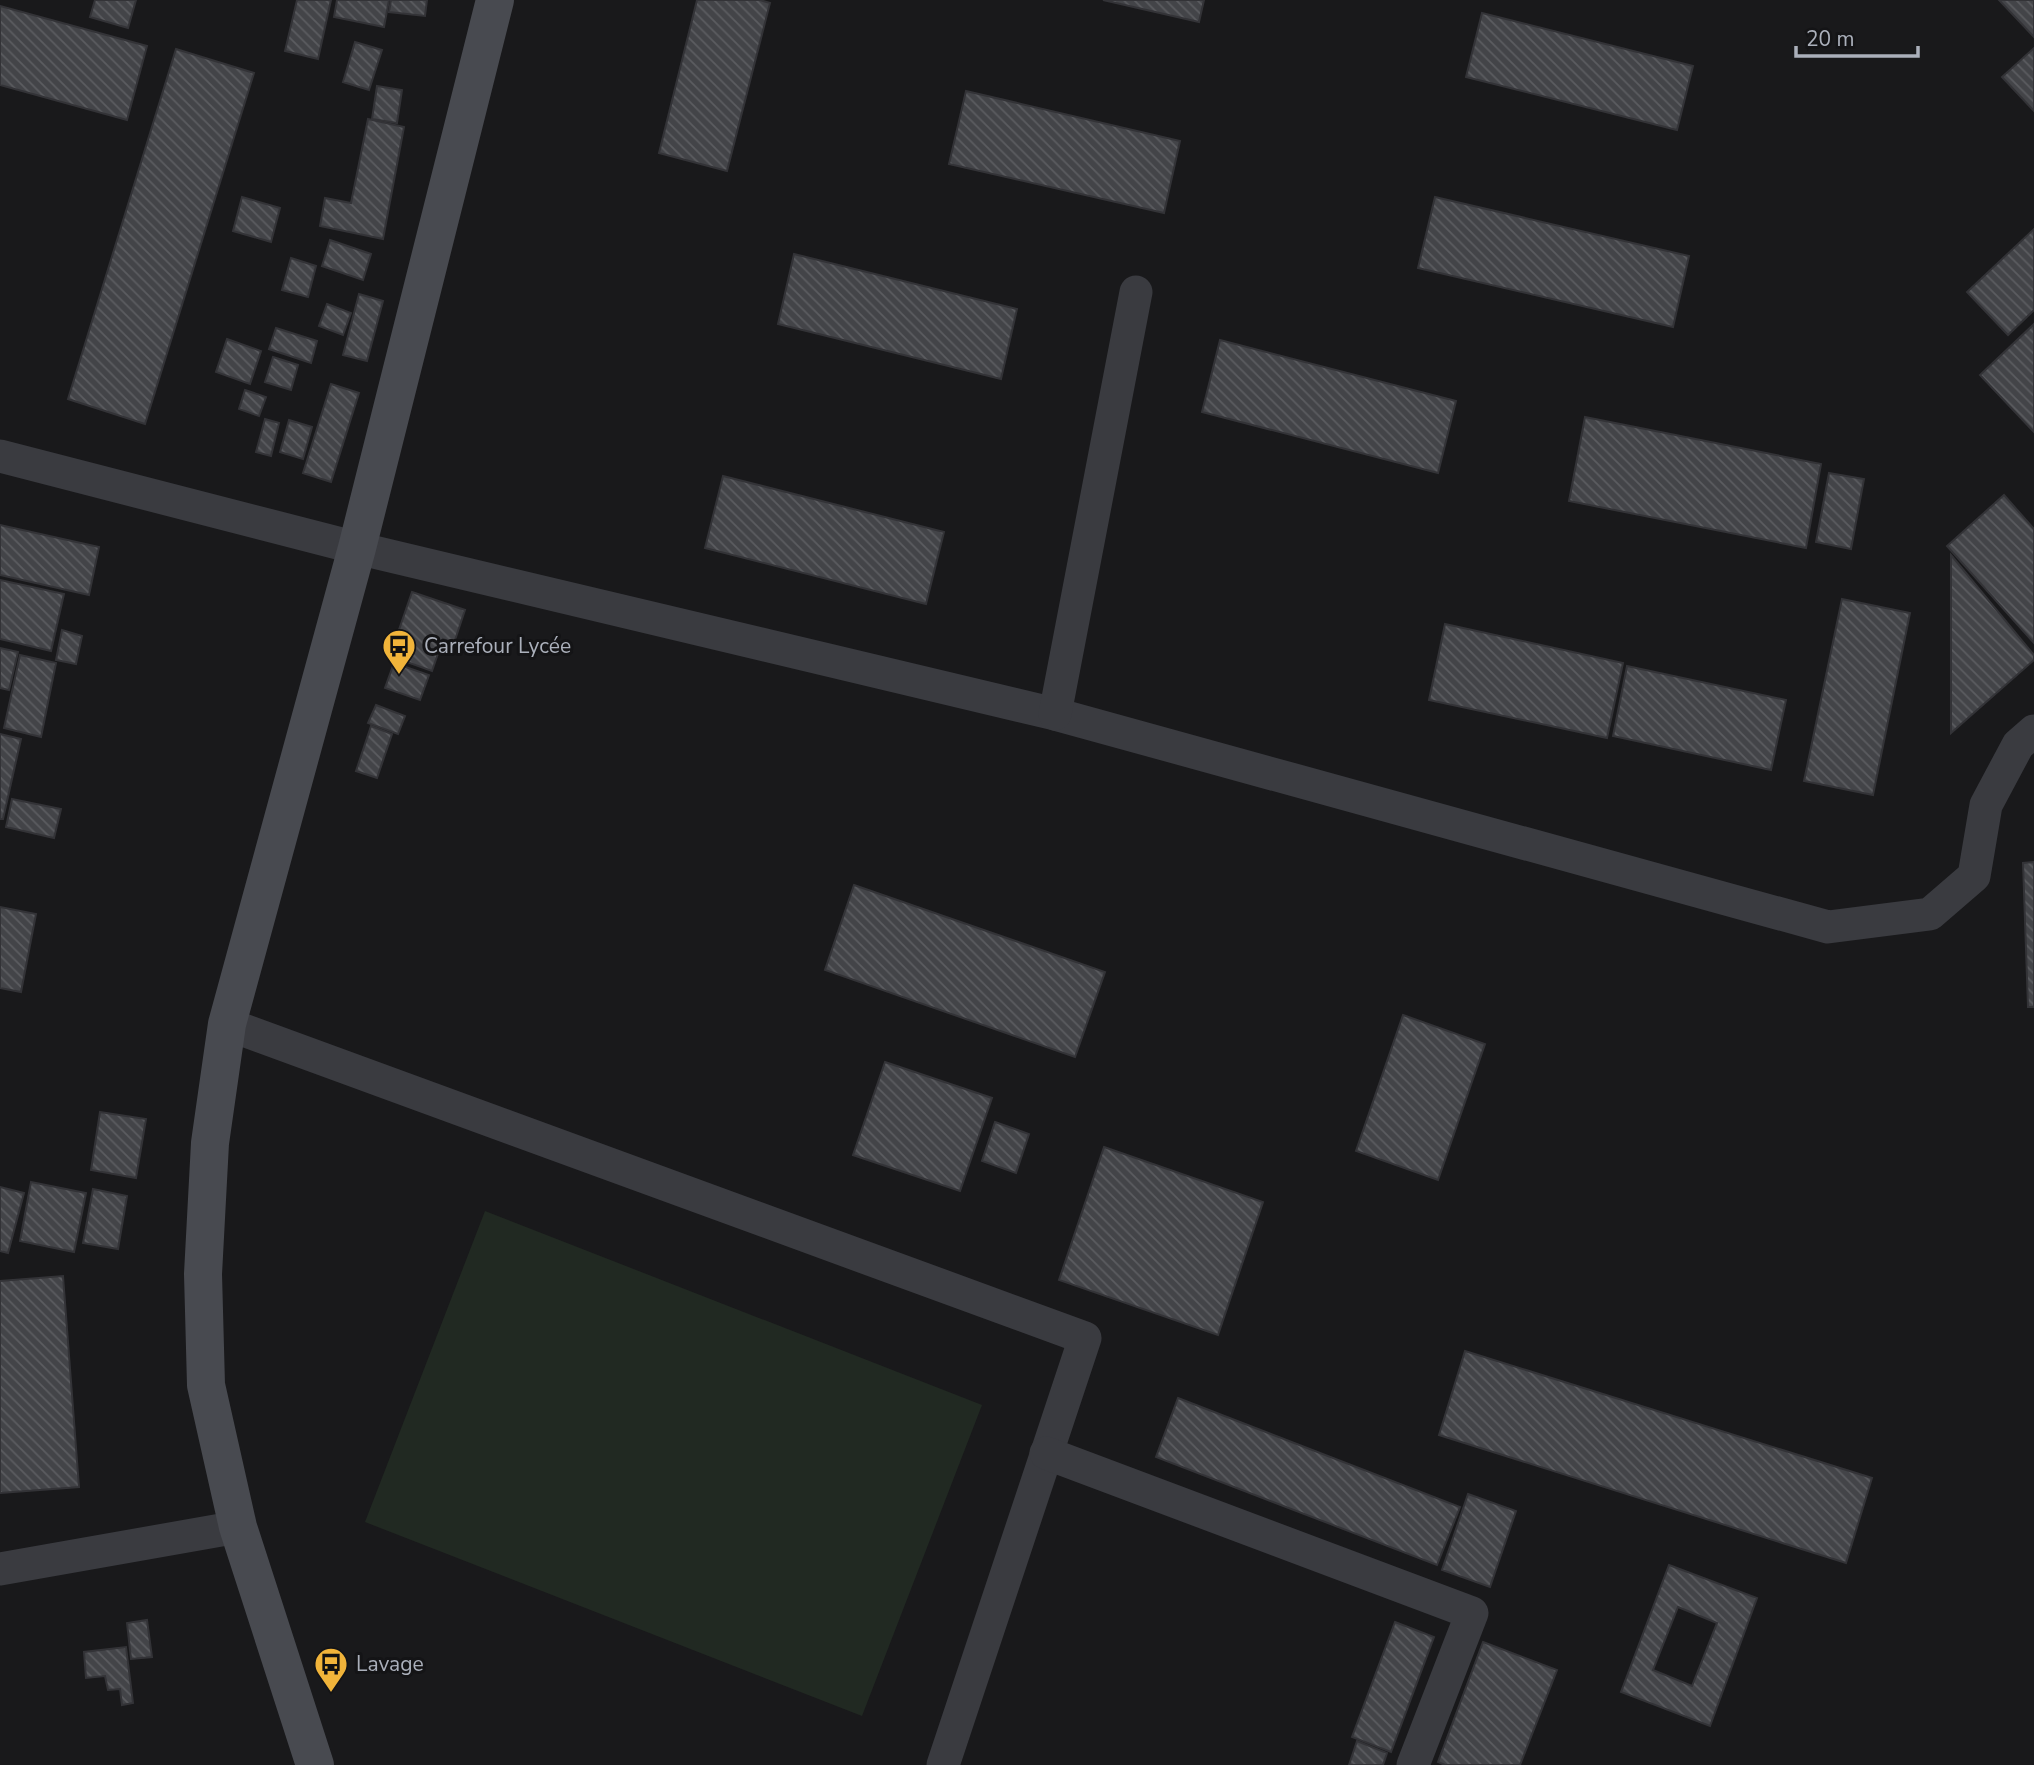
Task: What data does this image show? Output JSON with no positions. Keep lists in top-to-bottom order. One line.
{"places":{"bus stop":["Carrefour Lycée","Lavage"]},"scale_bar":"20 m"}
